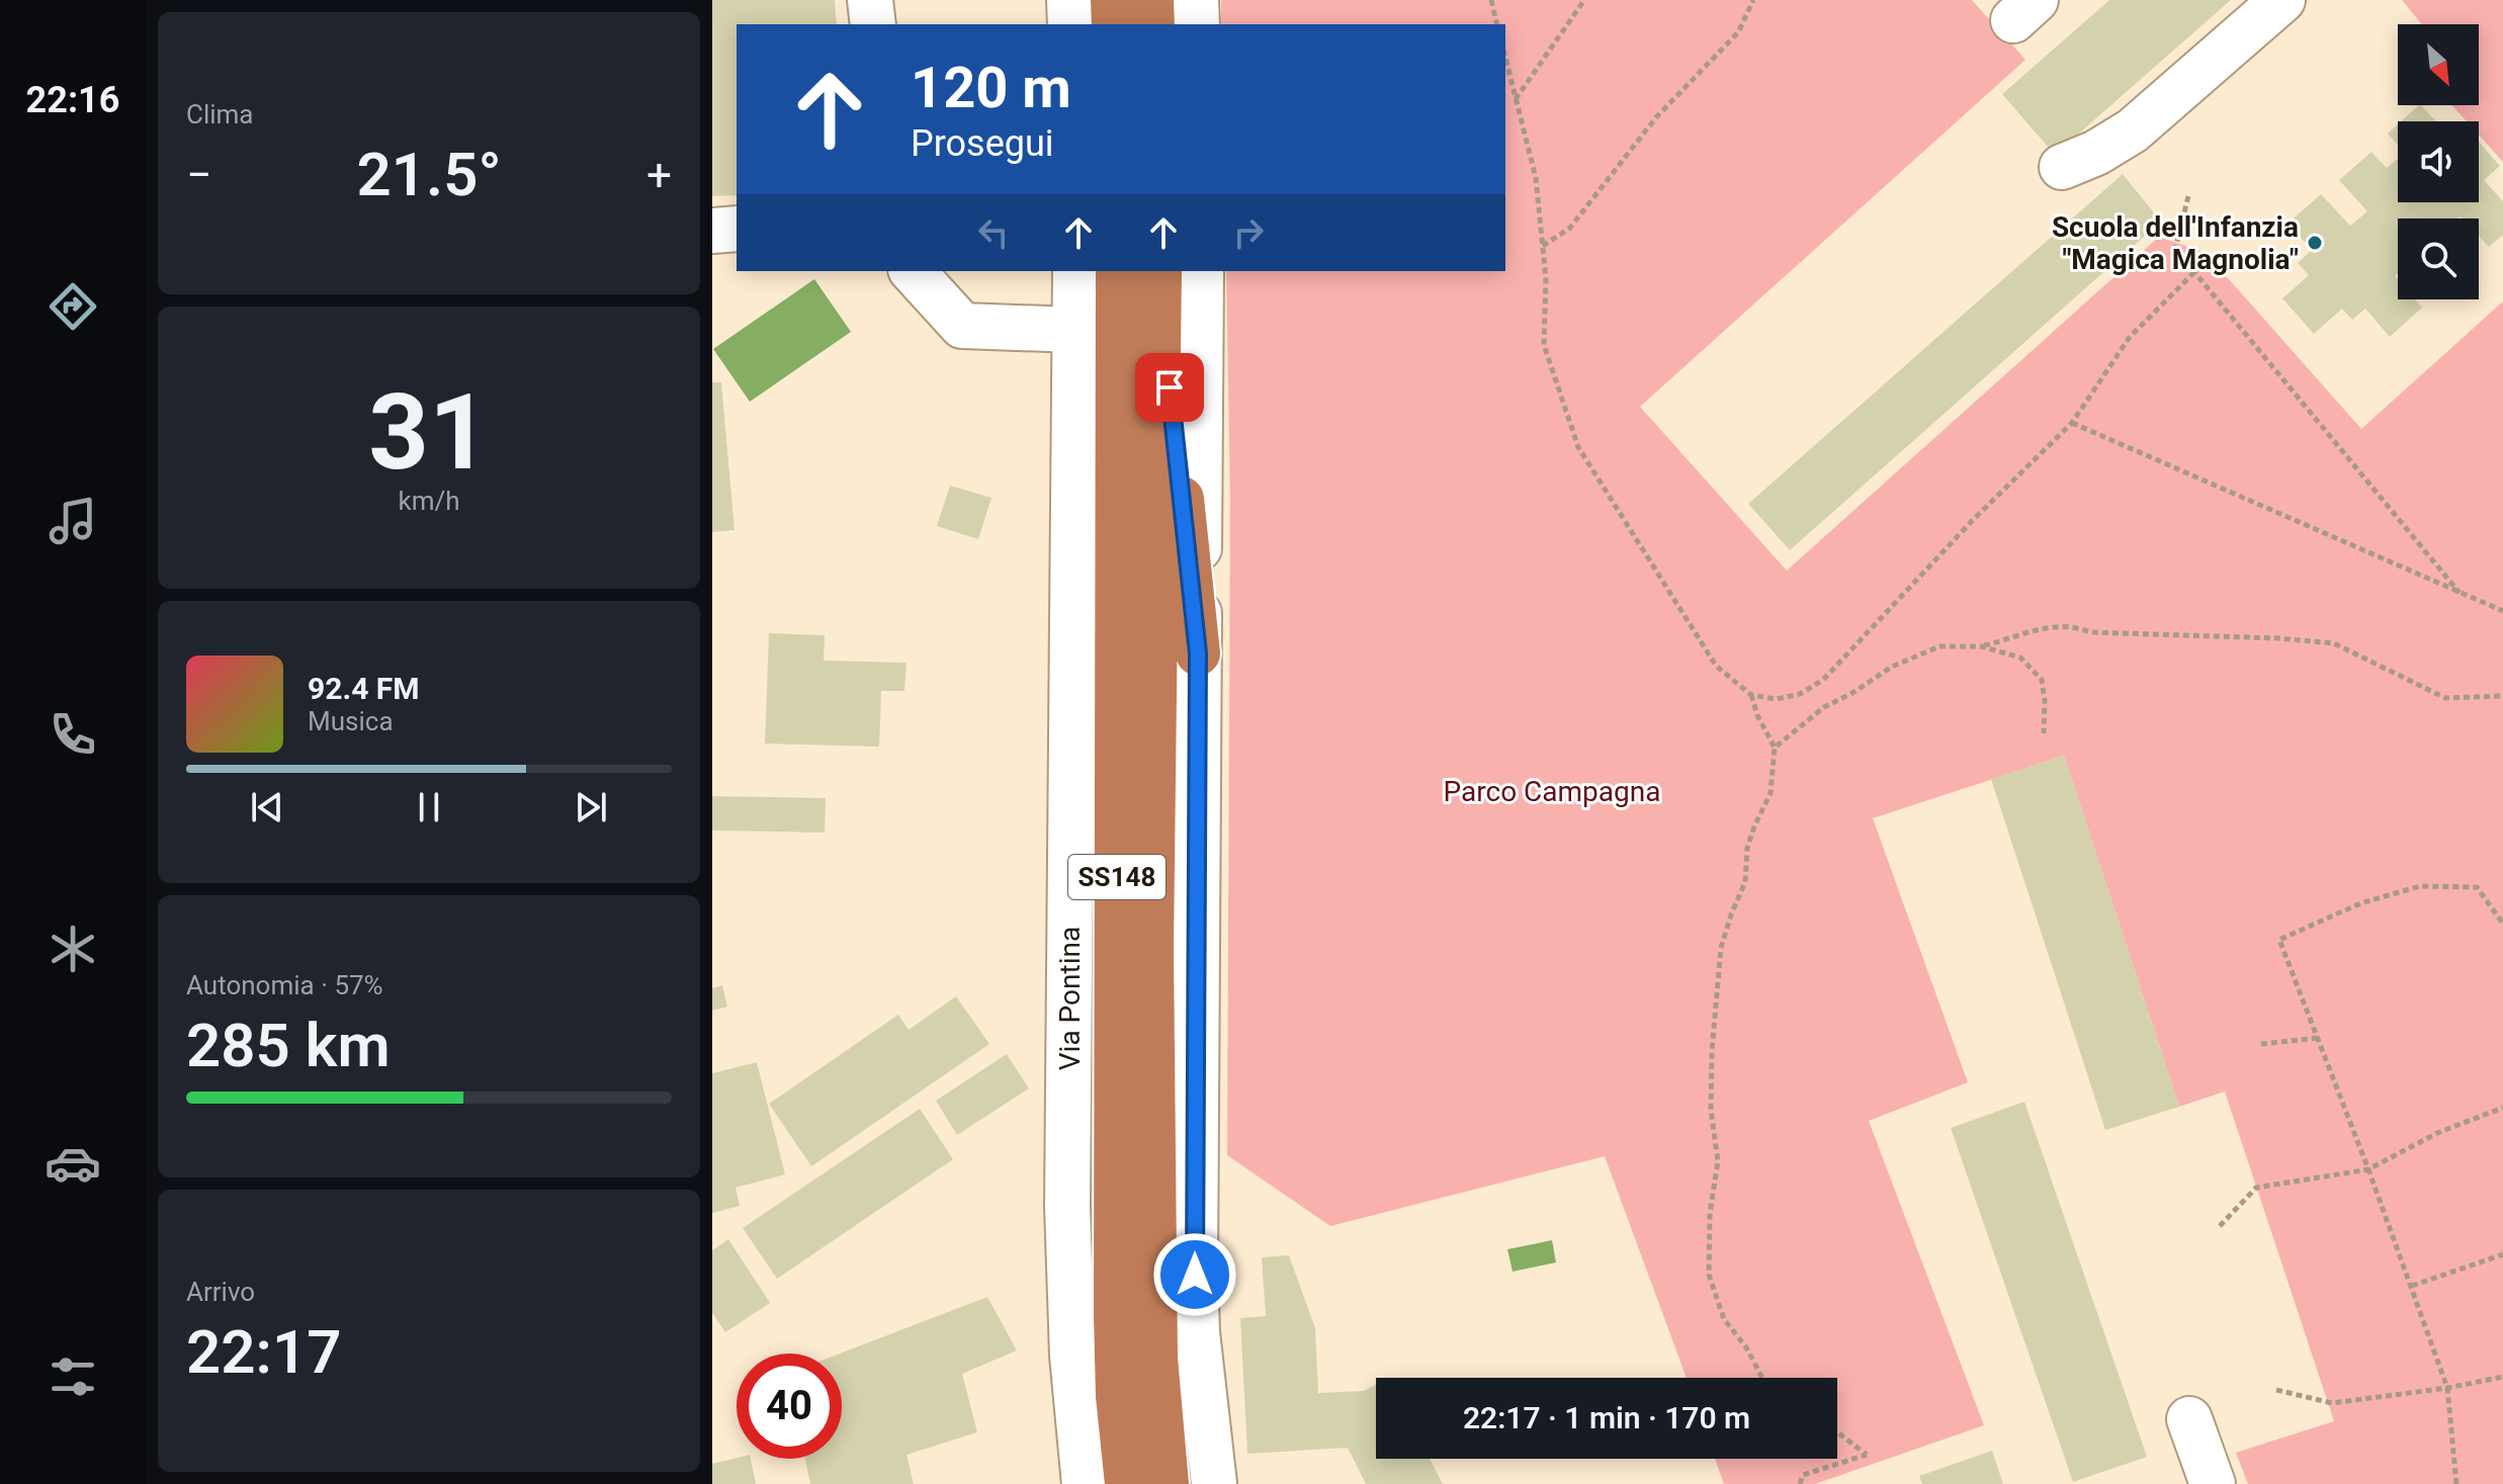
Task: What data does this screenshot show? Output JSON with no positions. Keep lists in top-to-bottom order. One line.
{"streets":{"highway":["SS148","Via Pontina"]},"parks":["Parco Campagna"],"places":["Scuola dell'Infanzia \"Magica Magnolia\""],"north":"bottom right","page":{"tabs":"22:16","tile":["Clima",["31","km/h"],["Autonomia · 57%","285 km"],["Arrivo","22:17"]],"turn":["120 m","Prosegui"],"heat":["−","21.5°","+"],"song":["92.4 FM","Musica"],"limit":"40","trip":"22:17 · 1 min · 170 m"}}
